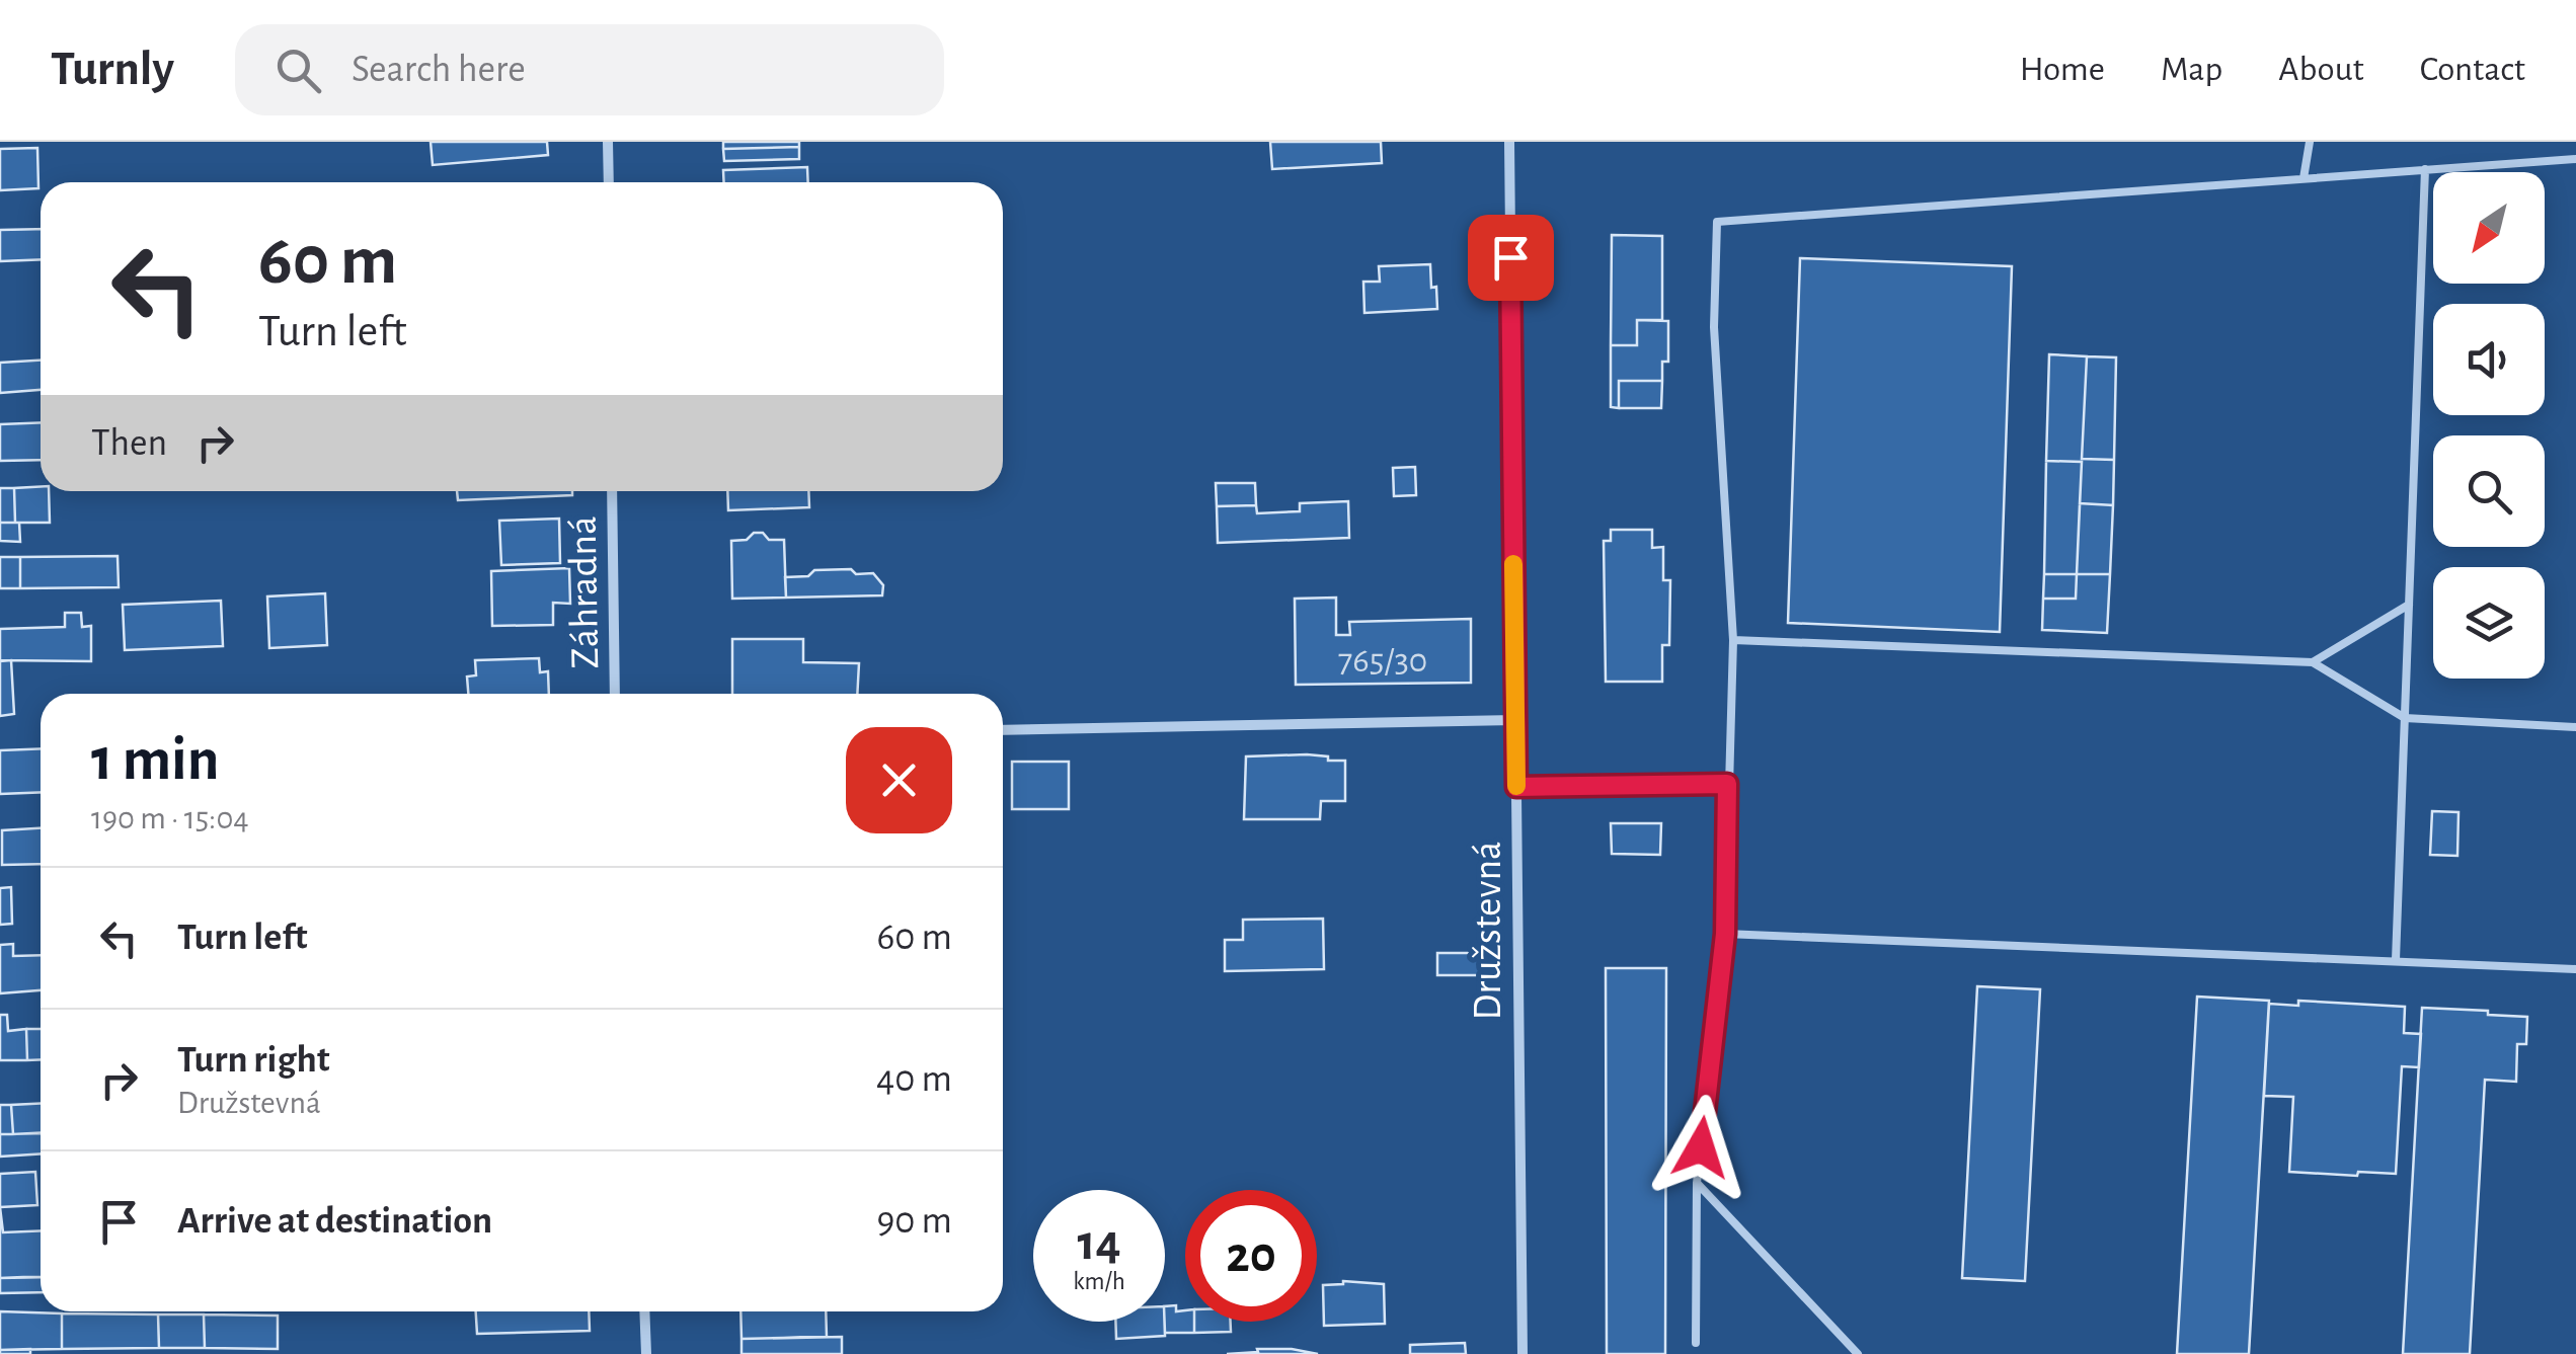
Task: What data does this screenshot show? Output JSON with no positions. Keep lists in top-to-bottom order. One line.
{"streets":{"street":["Záhradná","Družstevná"]},"house_numbers":["765/30"],"north":"bottom left","page":{"header":"Turnly","search":"Search here","nav":["Home","Map","About","Contact"],"turn":["60 m","Turn left"],"then":"Then","heading":["1 min","190 m · 15:04"],"list":[{"name":"Turn left","value":"60 m"},{"name":"Turn right","note":"Družstevná","value":"40 m"},{"name":"Arrive at destination","value":"90 m"}],"speed":"14 km/h","limit":"20"}}
